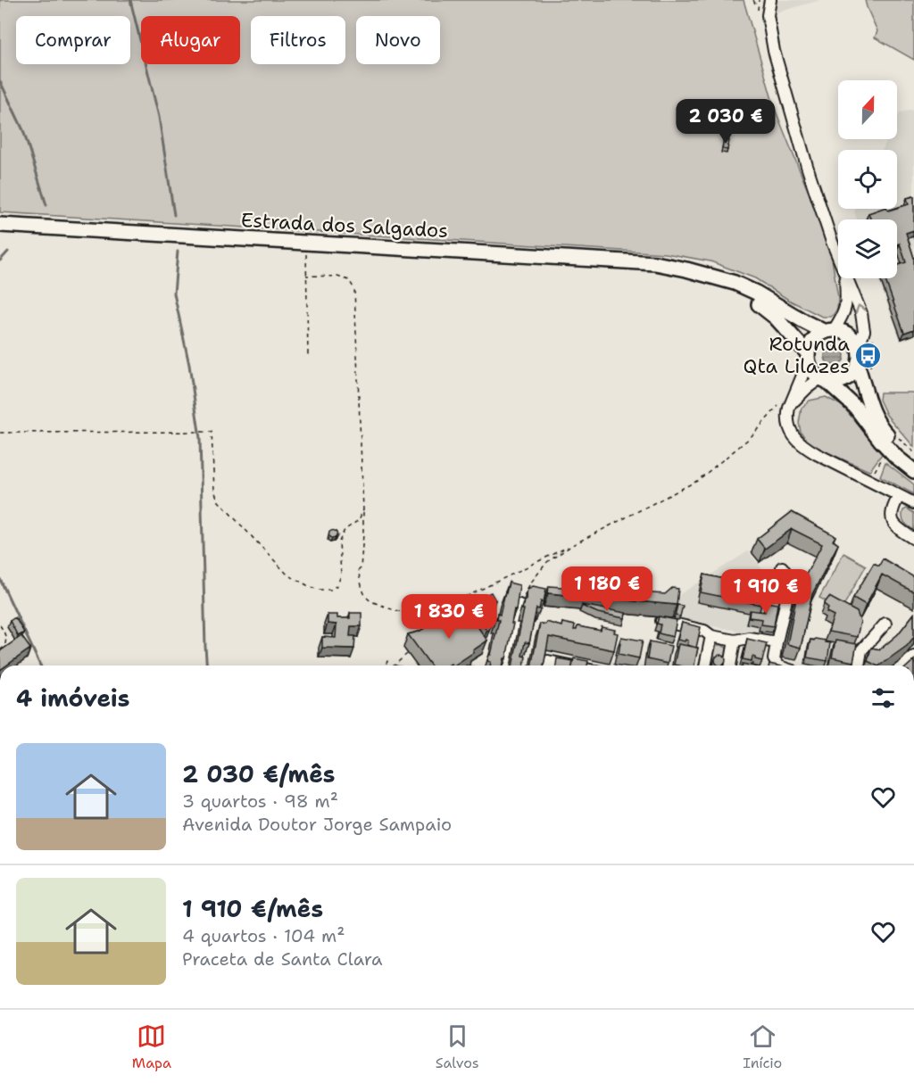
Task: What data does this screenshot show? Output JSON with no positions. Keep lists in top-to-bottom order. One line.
{"streets":{"main road":["Estrada dos Salgados"]},"places":{"bus stop":["Rotunda Qta Lilazes"]},"north":"top","page":{"chip":["Comprar","Alugar","Filtros","Novo"],"price":["2 030 €","1 180 €","1 910 €","1 830 €"],"heading":"4 imóveis","list":[{"name":"2 030 €/mês","note":"3 quartos · 98 m² · Avenida Doutor Jorge Sampaio"},{"name":"1 910 €/mês","note":"4 quartos · 104 m² · Praceta de Santa Clara"}],"tabs":["Mapa","Salvos","Início"]}}
